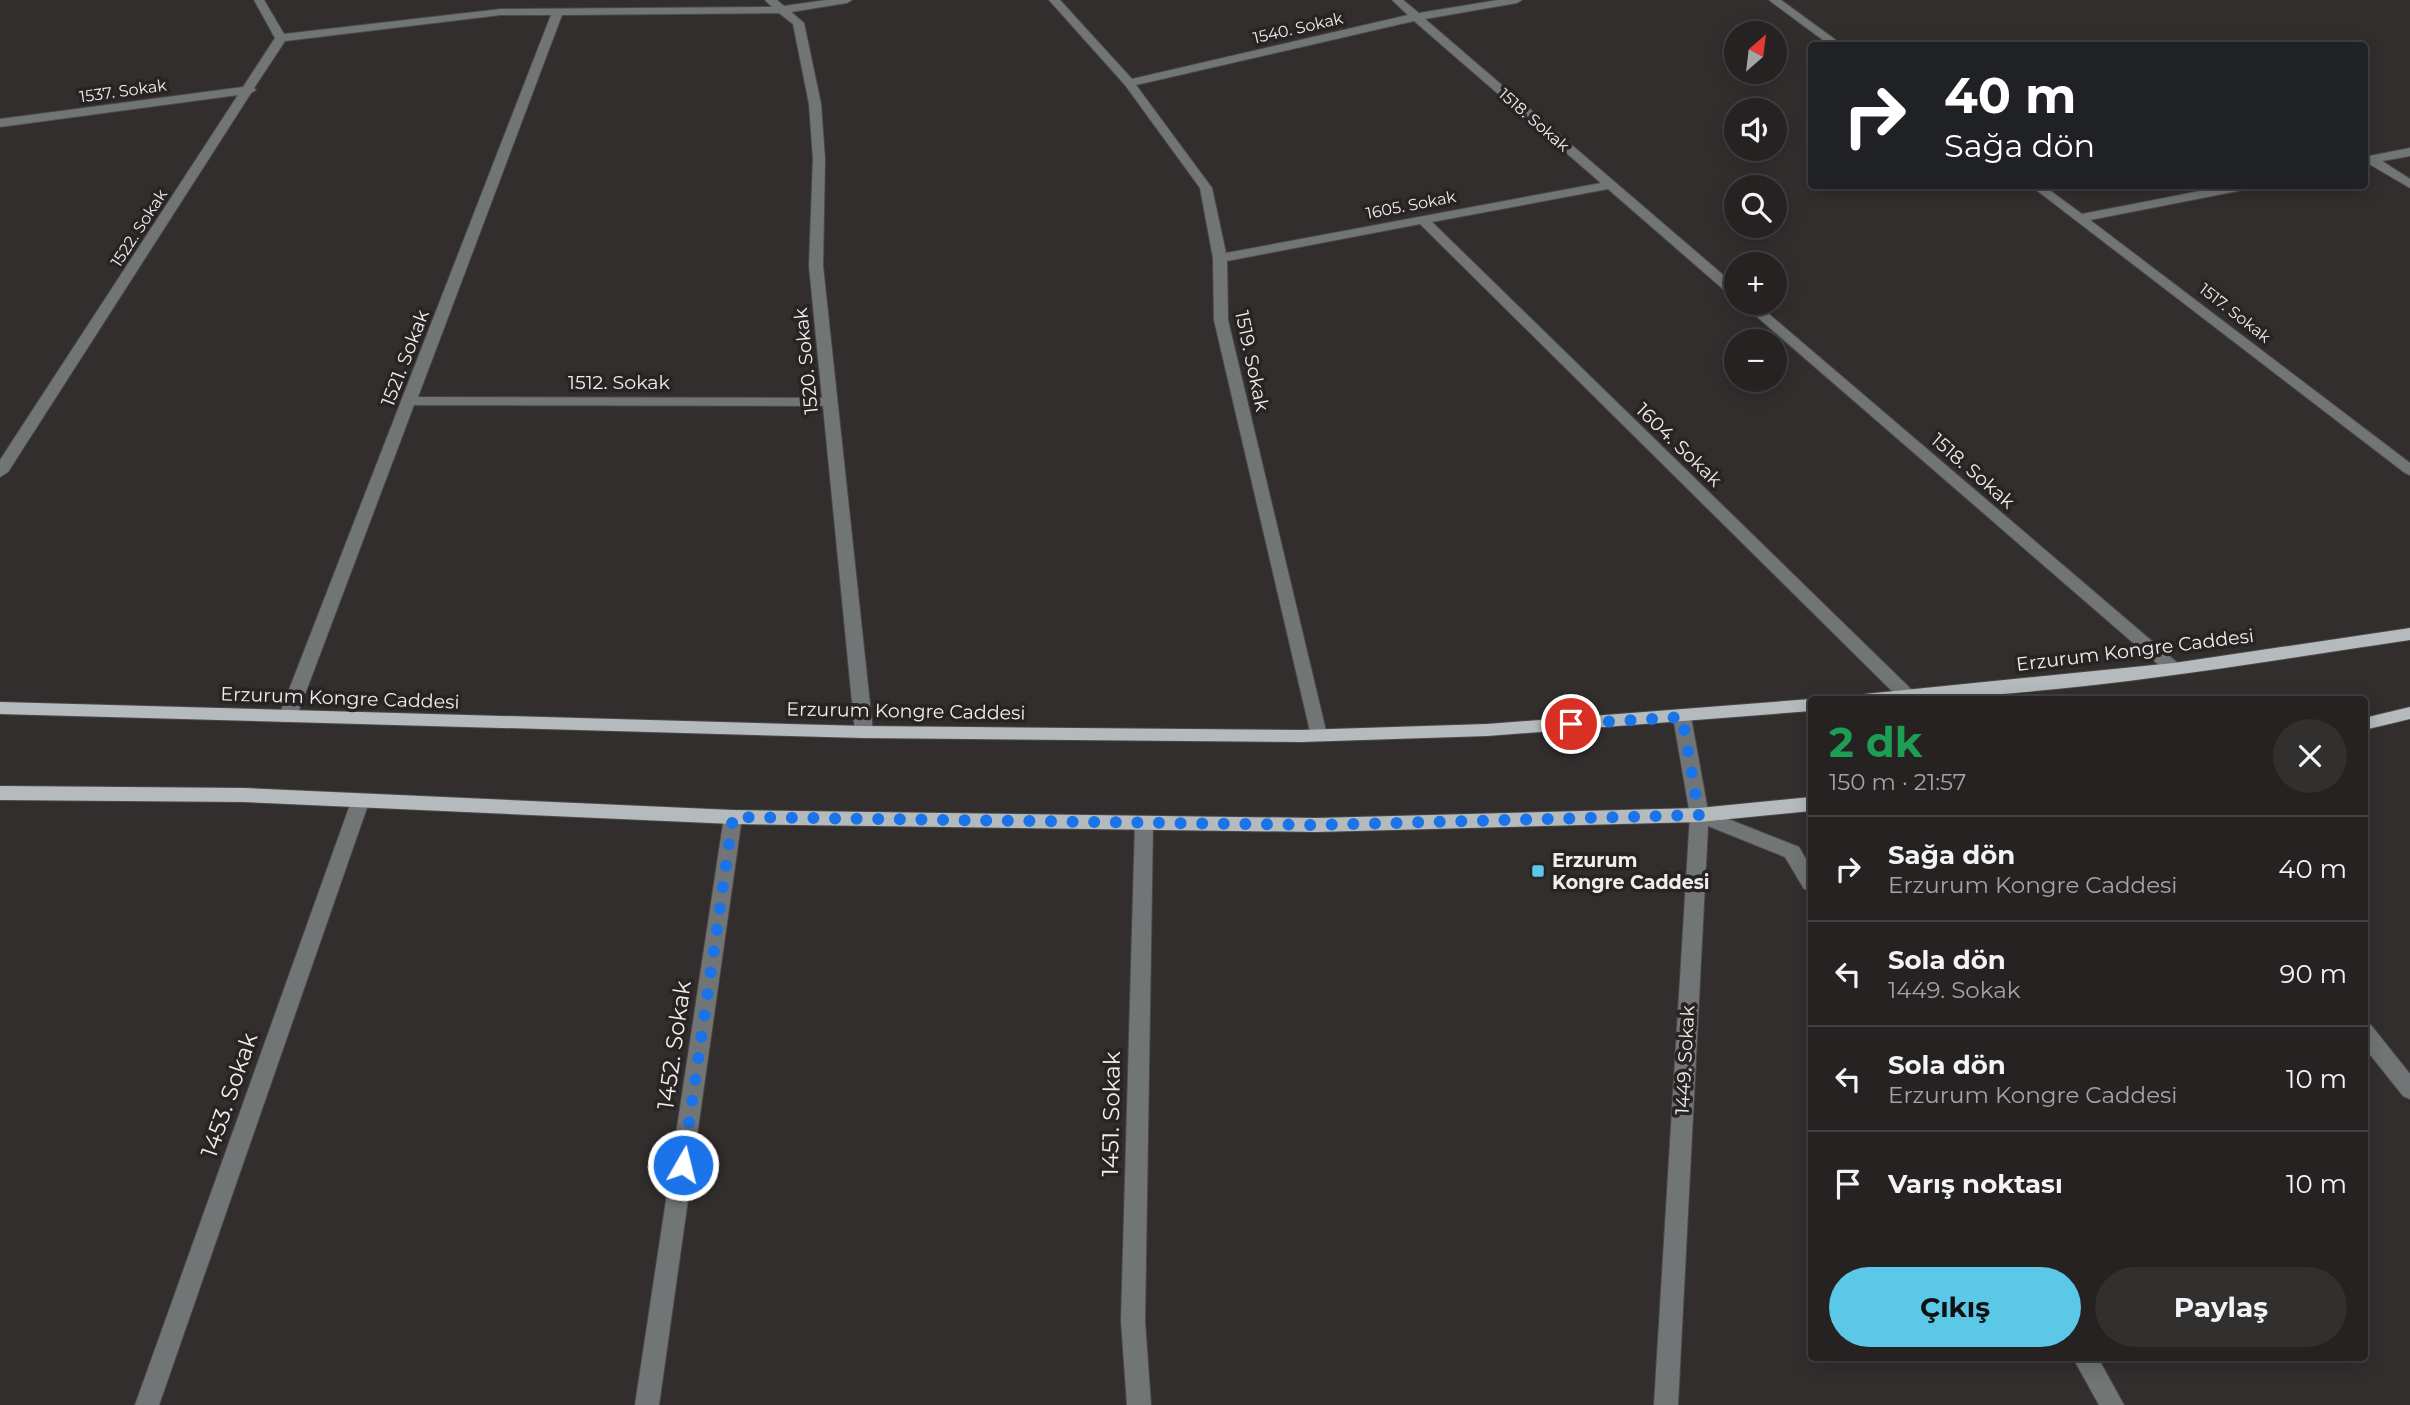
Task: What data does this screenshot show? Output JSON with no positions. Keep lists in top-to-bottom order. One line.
{"streets":{"main road":["Erzurum Kongre Caddesi"],"street":["1540. Sokak","1537. Sokak","1518. Sokak","1605. Sokak","1522. Sokak","1517. Sokak","1521. Sokak","1520. Sokak","1519. Sokak","1512. Sokak","1604. Sokak","1452. Sokak","1449. Sokak","1453. Sokak","1451. Sokak"]},"crossings":[["1540. Sokak","1518. Sokak"],["1540. Sokak","1519. Sokak"],["1537. Sokak","1522. Sokak"],["1518. Sokak","1605. Sokak"],["1518. Sokak","Erzurum Kongre Caddesi"],["1605. Sokak","1519. Sokak"],["1605. Sokak","1604. Sokak"],["1521. Sokak","1512. Sokak"],["1521. Sokak","Erzurum Kongre Caddesi"],["1520. Sokak","1512. Sokak"],["1520. Sokak","Erzurum Kongre Caddesi"],["1519. Sokak","Erzurum Kongre Caddesi"],["1604. Sokak","Erzurum Kongre Caddesi"],["Erzurum Kongre Caddesi","1449. Sokak"]],"places":{"transit":["Erzurum Kongre Caddesi"]},"north":"top right","page":{"map_buttons":["+","−"],"turn":["40 m","Sağa dön"],"heading":["2 dk","150 m · 21:57"],"list":[{"name":"Sağa dön","note":"Erzurum Kongre Caddesi","value":"40 m"},{"name":"Sola dön","note":"1449. Sokak","value":"90 m"},{"name":"Sola dön","note":"Erzurum Kongre Caddesi","value":"10 m"},{"name":"Varış noktası","value":"10 m"}],"buttons":["Çıkış","Paylaş"]}}
